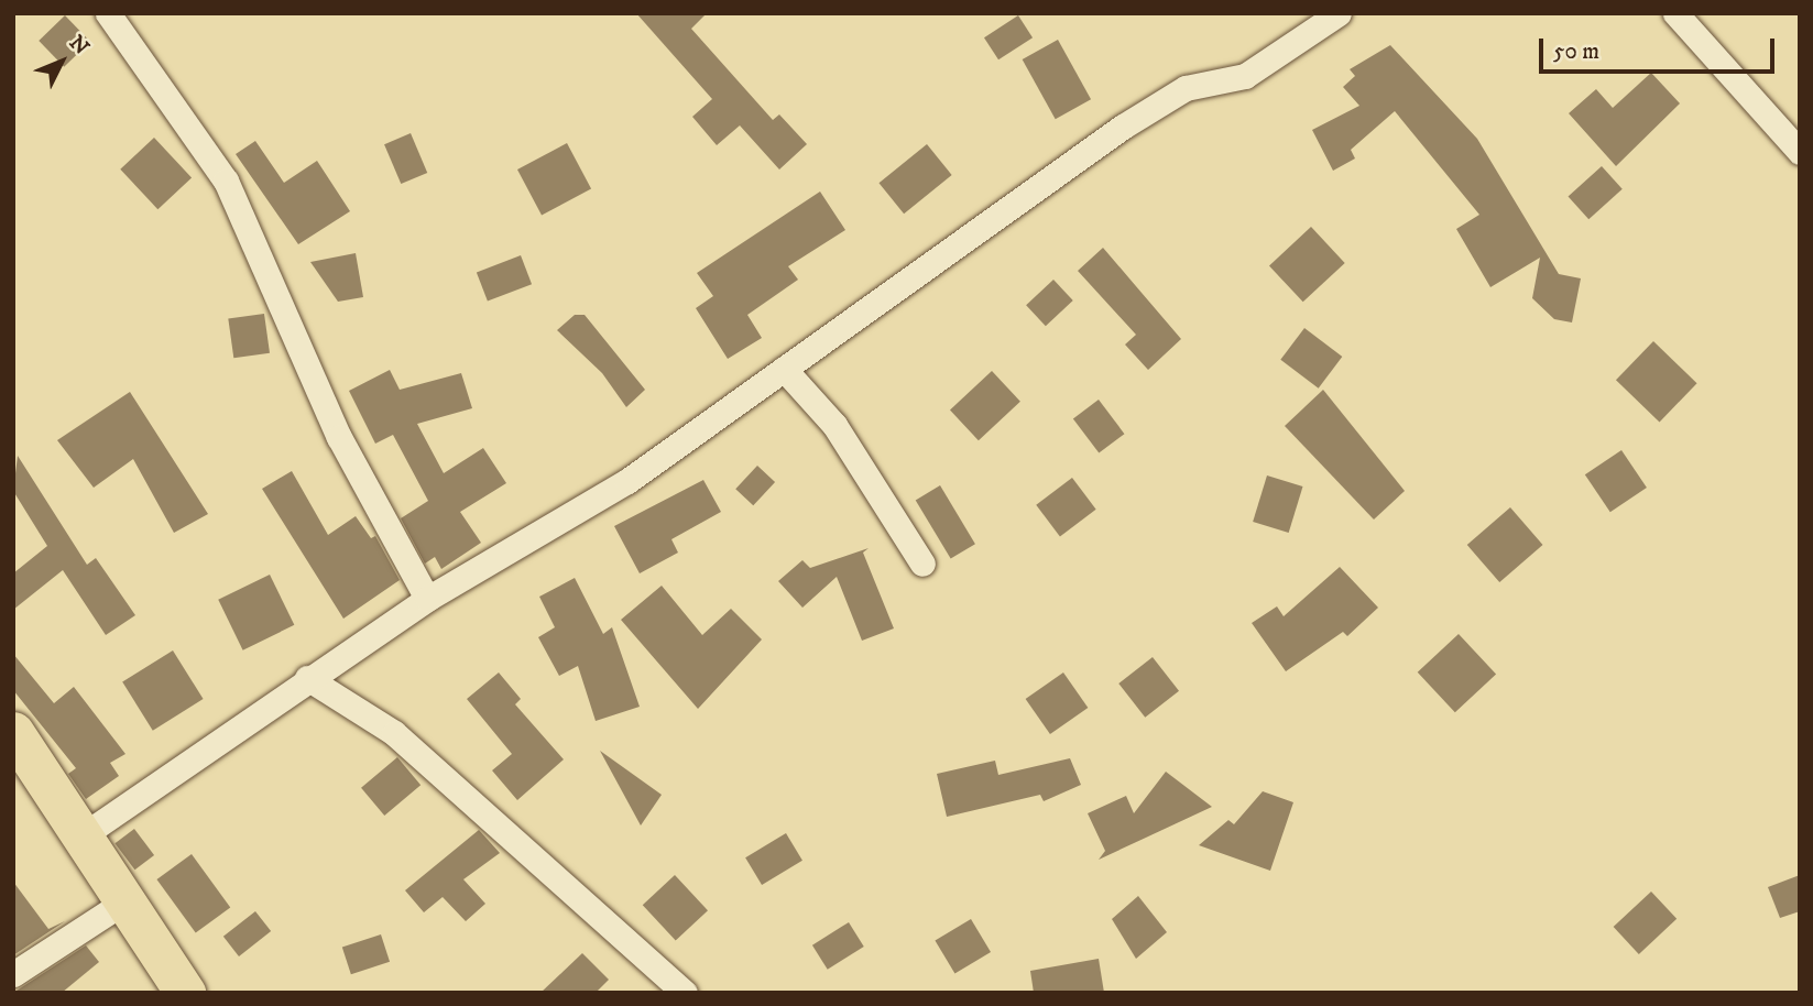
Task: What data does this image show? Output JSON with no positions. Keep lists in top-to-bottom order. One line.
{"scale_bar":"50 m","north":"top right"}
